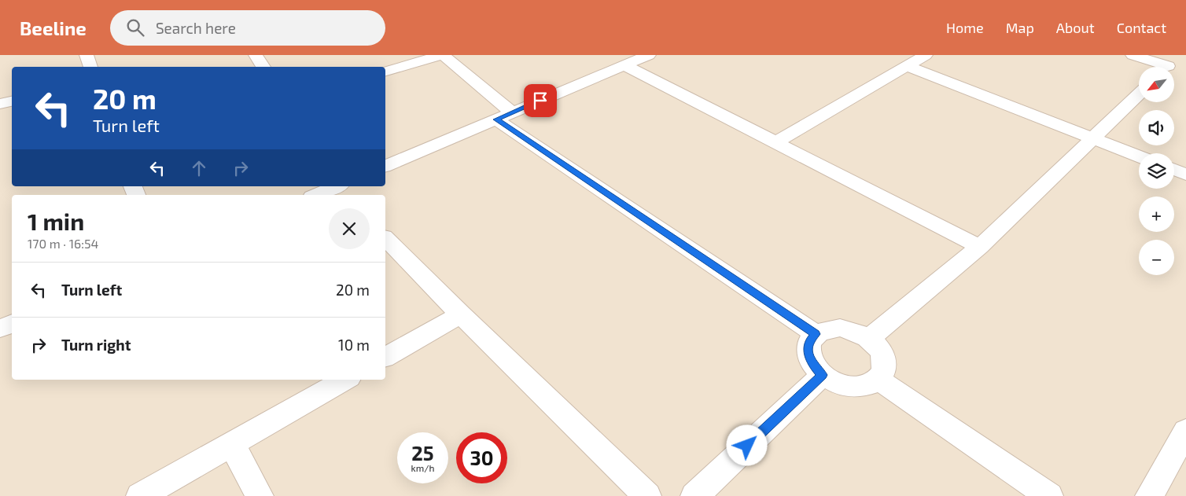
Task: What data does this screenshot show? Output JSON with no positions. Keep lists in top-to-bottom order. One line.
{"north":"bottom left","page":{"header":"Beeline","search":"Search here","nav":["Home","Map","About","Contact"],"map_buttons":["+","−"],"turn":["20 m","Turn left"],"heading":["1 min","170 m · 16:54"],"list":[{"name":"Turn left","value":"20 m"},{"name":"Turn right","value":"10 m"}],"speed":"25 km/h","limit":"30"}}
